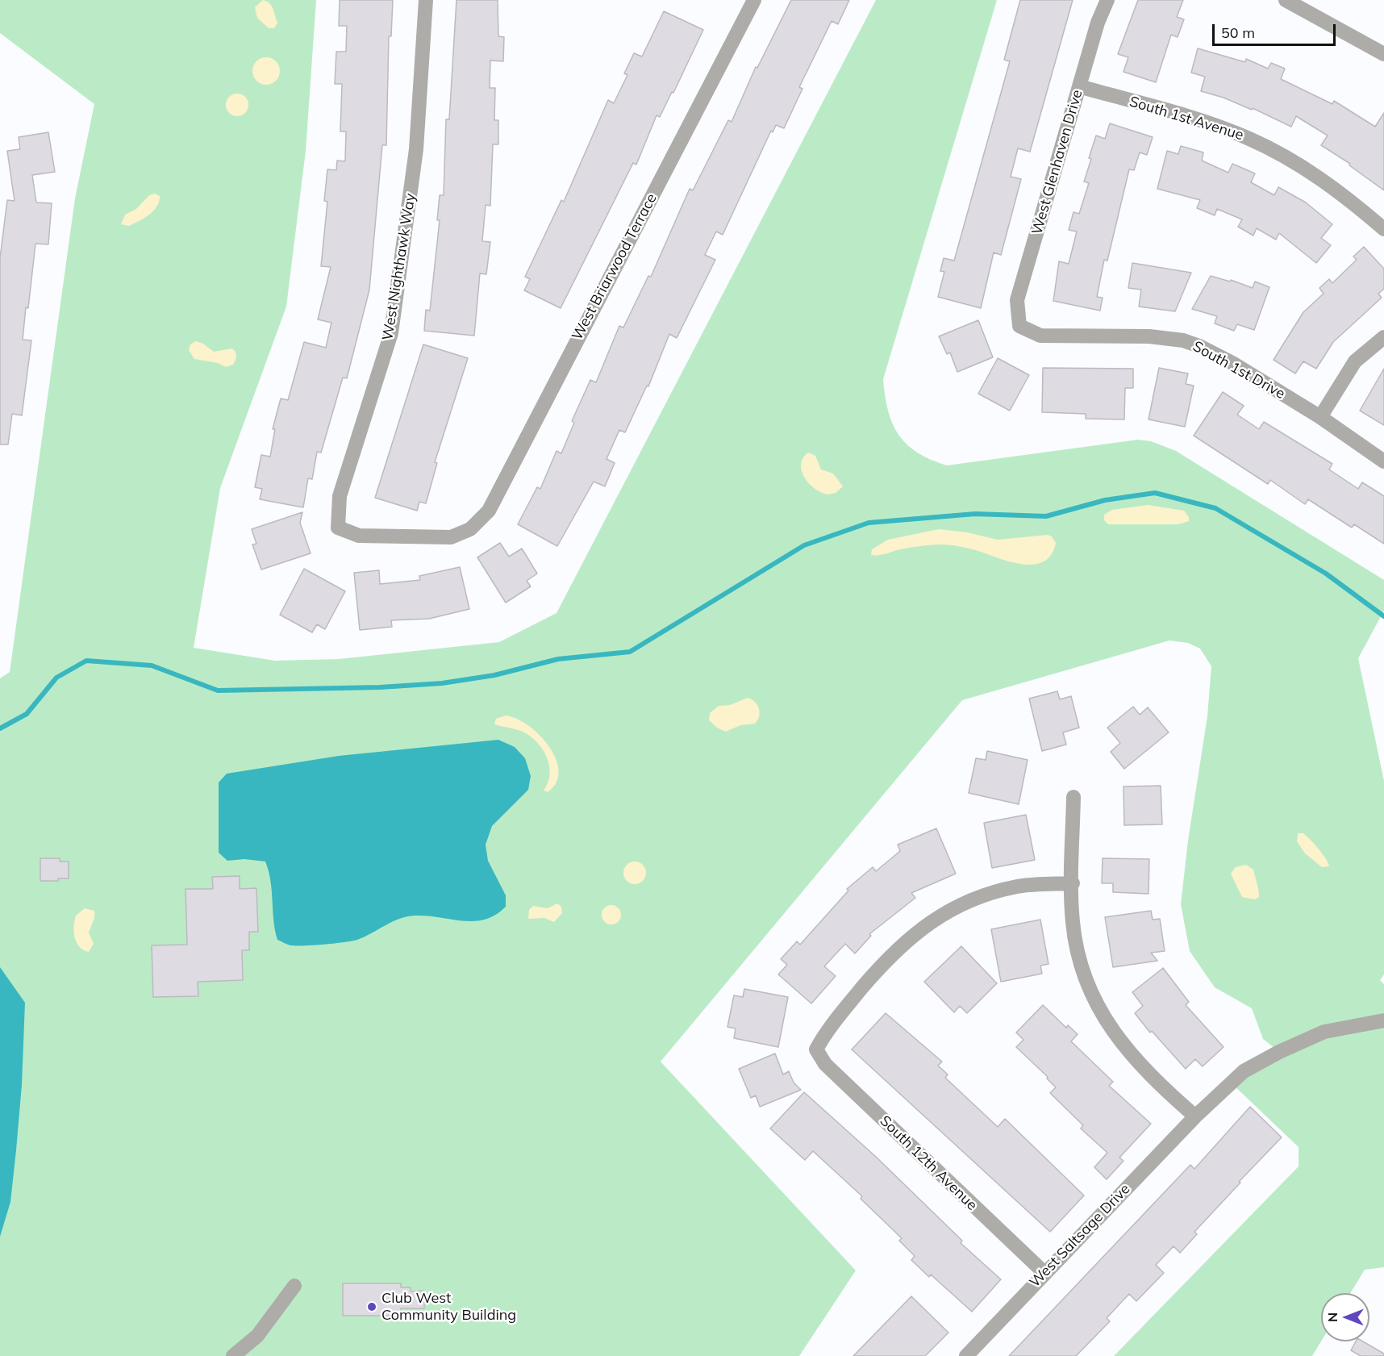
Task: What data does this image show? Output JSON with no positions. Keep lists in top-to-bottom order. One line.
{"streets":{"street":["South 1st Avenue","West Glenhaven Drive","West Nighthawk Way","West Briarwood Terrace","South 1st Drive","South 12th Avenue","West Saltsage Drive"]},"crossings":[["South 1st Avenue","West Glenhaven Drive"],["West Glenhaven Drive","South 1st Drive"],["West Nighthawk Way","West Briarwood Terrace"],["South 12th Avenue","West Saltsage Drive"]],"places":["Club West Community Building"],"scale_bar":"50 m","north":"left"}
